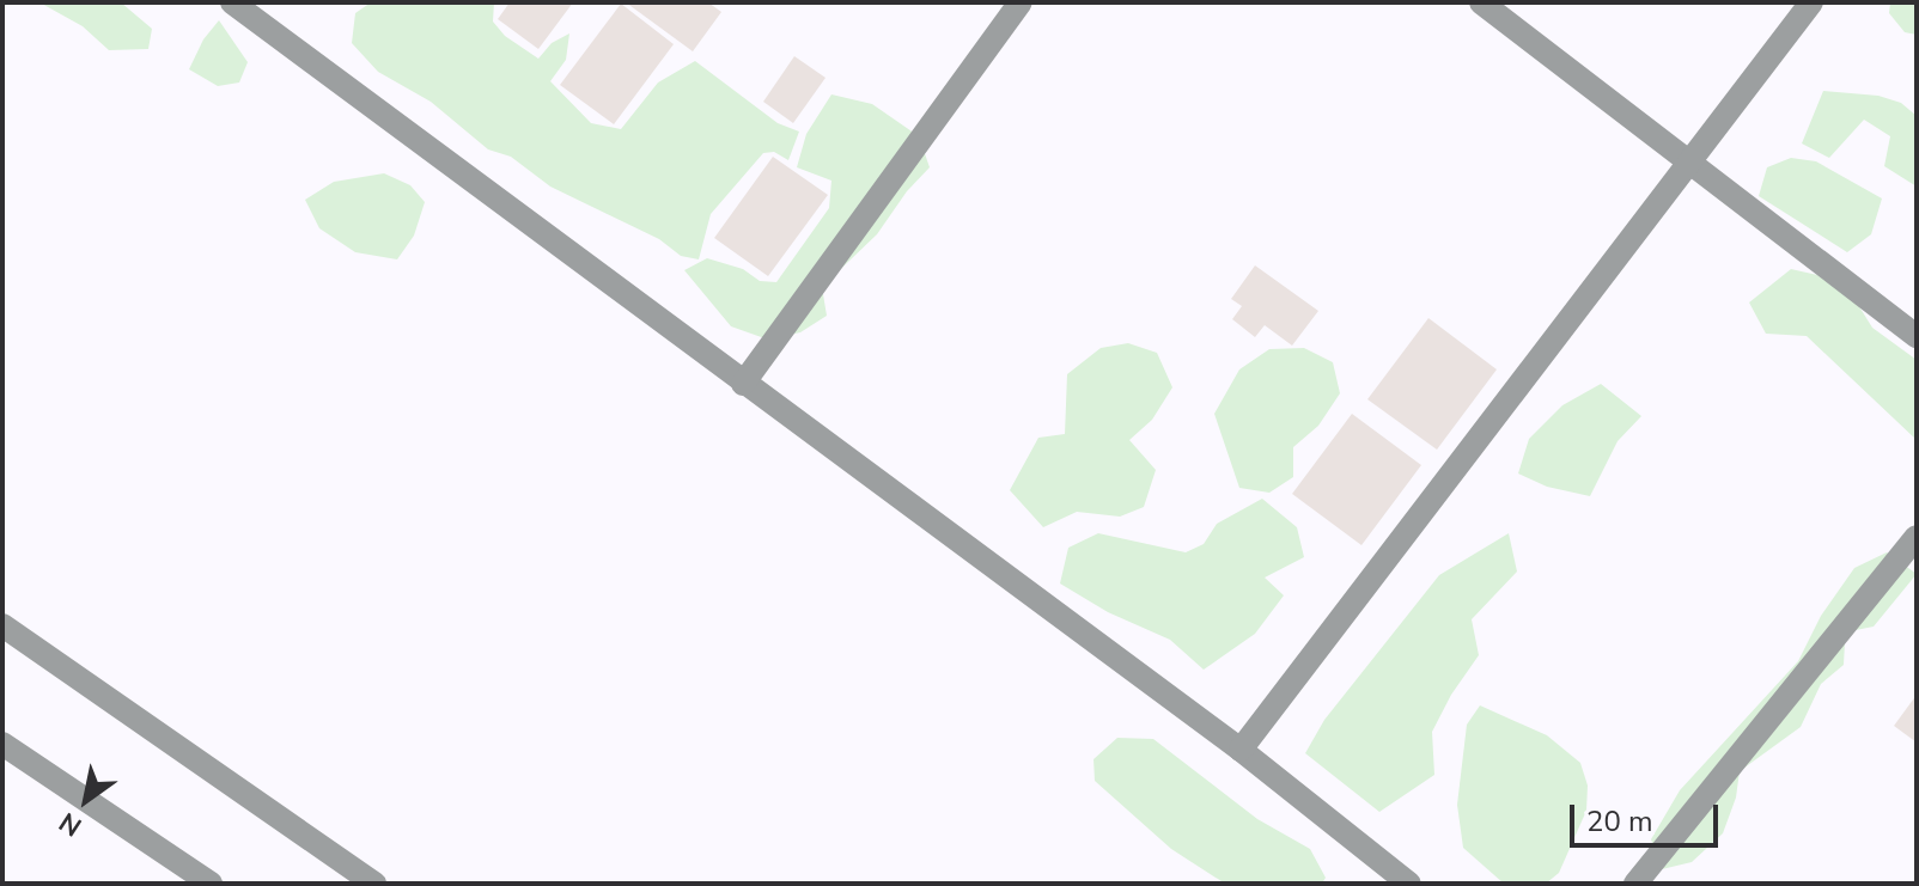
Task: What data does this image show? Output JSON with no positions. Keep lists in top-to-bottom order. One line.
{"scale_bar":"20 m","north":"bottom left"}
